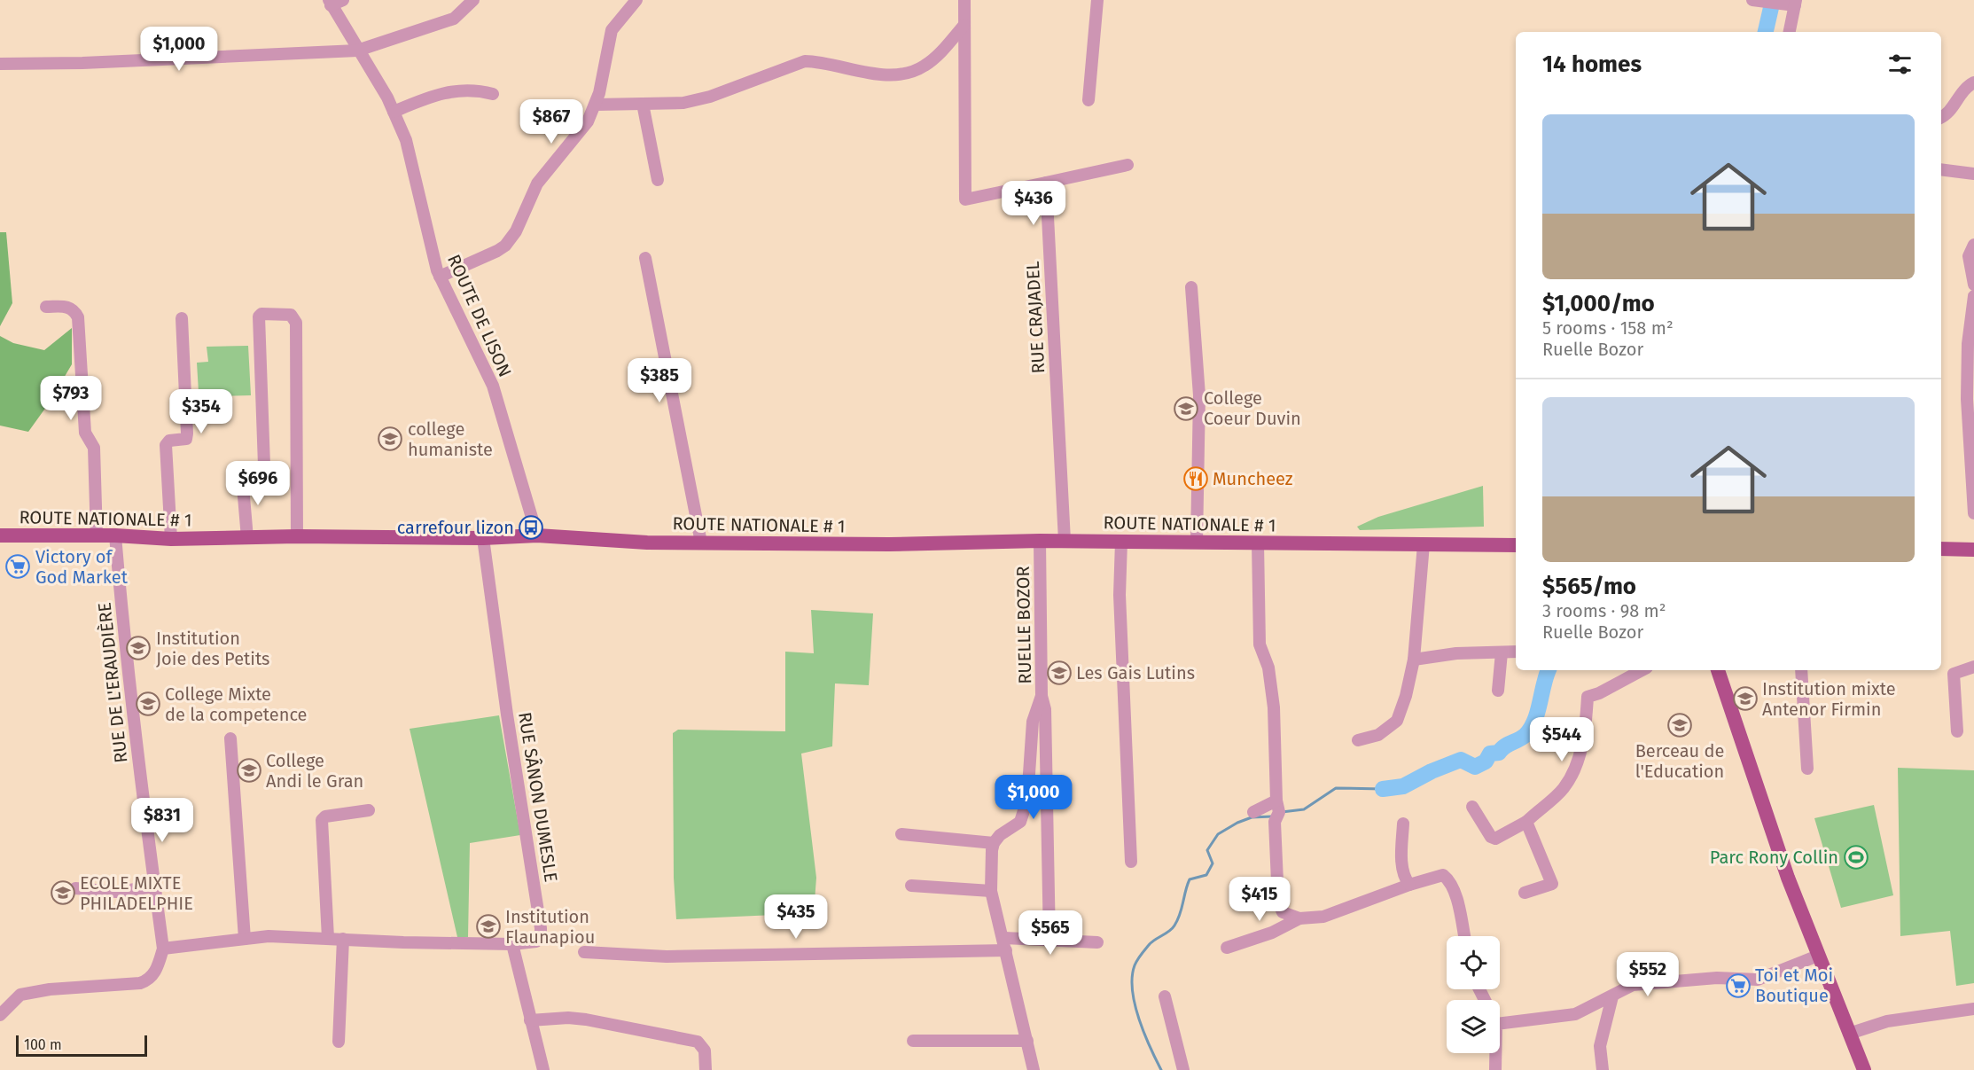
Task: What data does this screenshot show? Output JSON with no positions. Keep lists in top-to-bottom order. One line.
{"streets":{"main road":["ROUTE NATIONALE # 1"],"street":["ROUTE DE LISON","RUE CRAJADEL","RUELLE BOZOR","RUE DE L'ERAUDIÈRE","RUE SÂNON DUMESLE"]},"crossings":[["ROUTE DE LISON","ROUTE NATIONALE # 1"],["RUE CRAJADEL","ROUTE NATIONALE # 1"],["ROUTE NATIONALE # 1","RUELLE BOZOR"],["ROUTE NATIONALE # 1","RUE DE L'ERAUDIÈRE"],["ROUTE NATIONALE # 1","RUE SÂNON DUMESLE"],["RUE DE L'ERAUDIÈRE","RUE SÂNON DUMESLE"]],"places":{"school or university":["College Coeur Duvin","college humaniste","Institution Joie des Petits","Les Gais Lutins","Institution mixte Antenor Firmin","College Mixte de la competence","Berceau de l'Education","College Andi le Gran","ECOLE MIXTE PHILADELPHIE","Institution Flaunapiou"],"restaurant":["Muncheez"],"bus stop":["carrefour lizon"],"supermarket":["Victory of God Market","Toi et Moi Boutique"],"sports":["Parc Rony Collin"]},"scale_bar":"100 m","page":{"price":["$1,000","$867","$436","$385","$793","$354","$696","$544","$1,000","$831","$415","$435","$565","$552"],"heading":"14 homes","list":[{"name":"$1,000/mo","note":"5 rooms · 158 m² · Ruelle Bozor"},{"name":"$565/mo","note":"3 rooms · 98 m² · Ruelle Bozor"}],"scale":"100 m"}}
